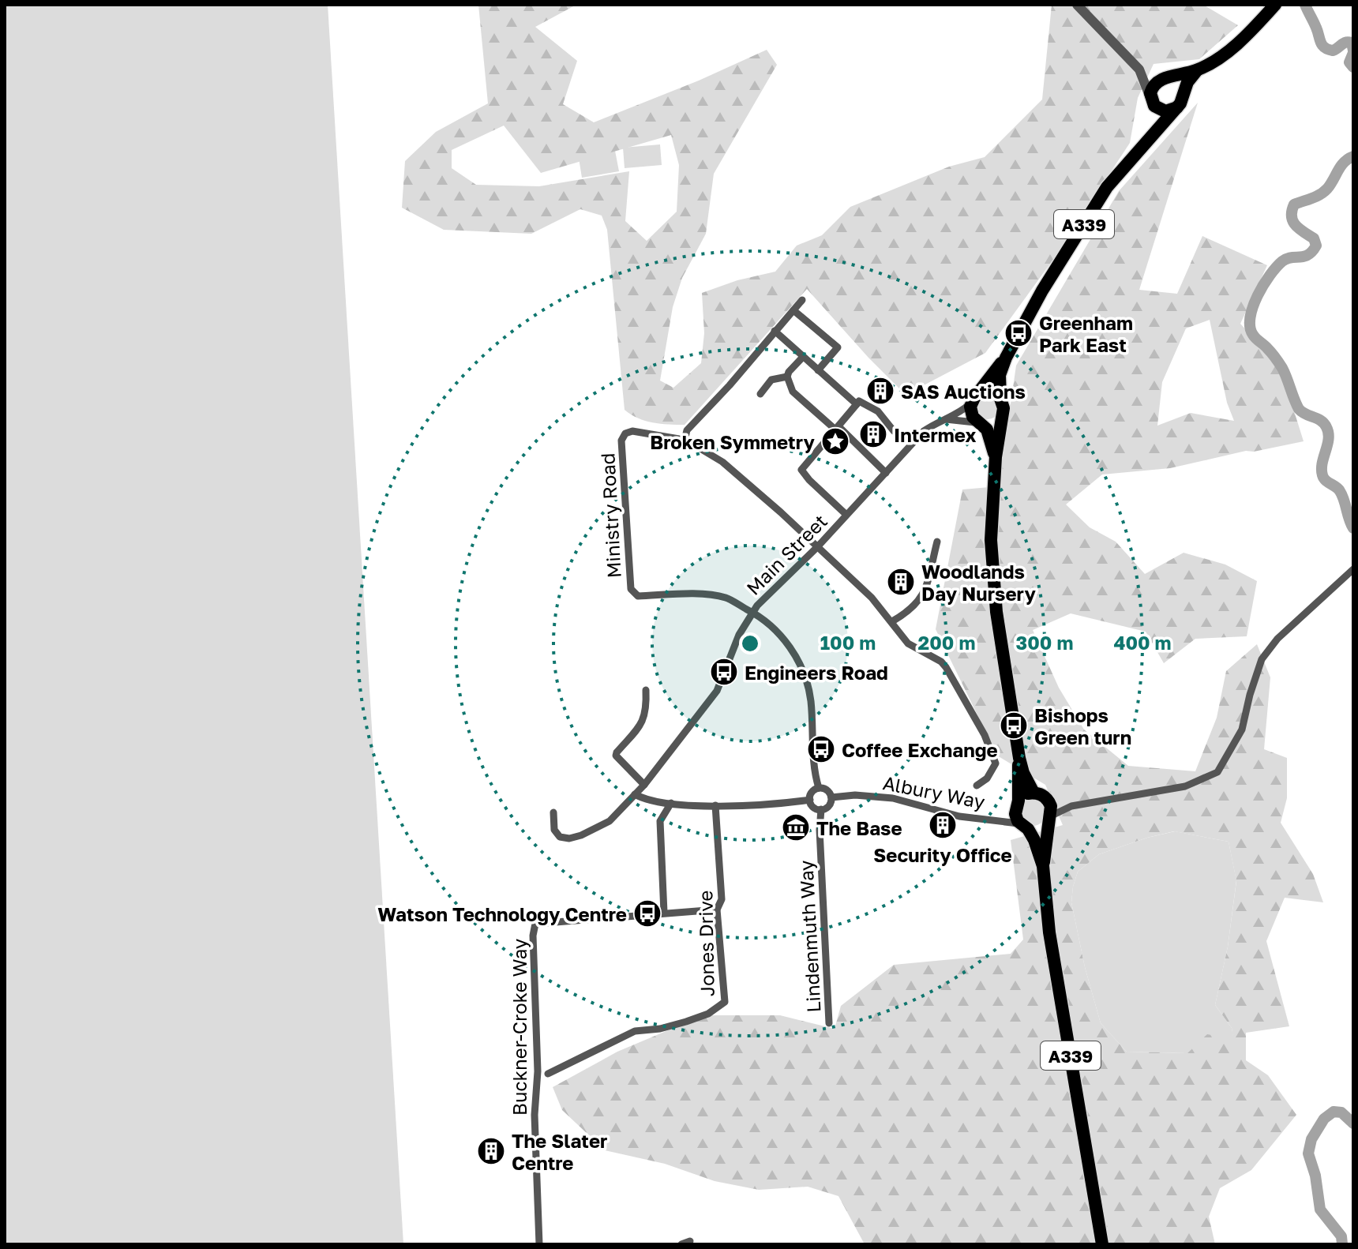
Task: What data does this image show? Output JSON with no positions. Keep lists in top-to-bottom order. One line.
{"streets":{"highway":["A339"],"street":["Ministry Road","Main Street","Albury Way","Lindenmuth Way","Jones Drive","Buckner-Croke Way"]},"crossings":[["A339","Main Street"],["A339","Albury Way"],["Ministry Road","Main Street"],["Albury Way","Lindenmuth Way"]],"places":{"bus stop":["Greenham Park East","Engineers Road","Bishops Green turn","Coffee Exchange","Watson Technology Centre"],"building":["SAS Auctions","Intermex","Woodlands Day Nursery","Security Office","The Slater Centre"],"place":["Broken Symmetry"],"museum":["The Base"]},"rings":["100 m","200 m","300 m","400 m"]}
